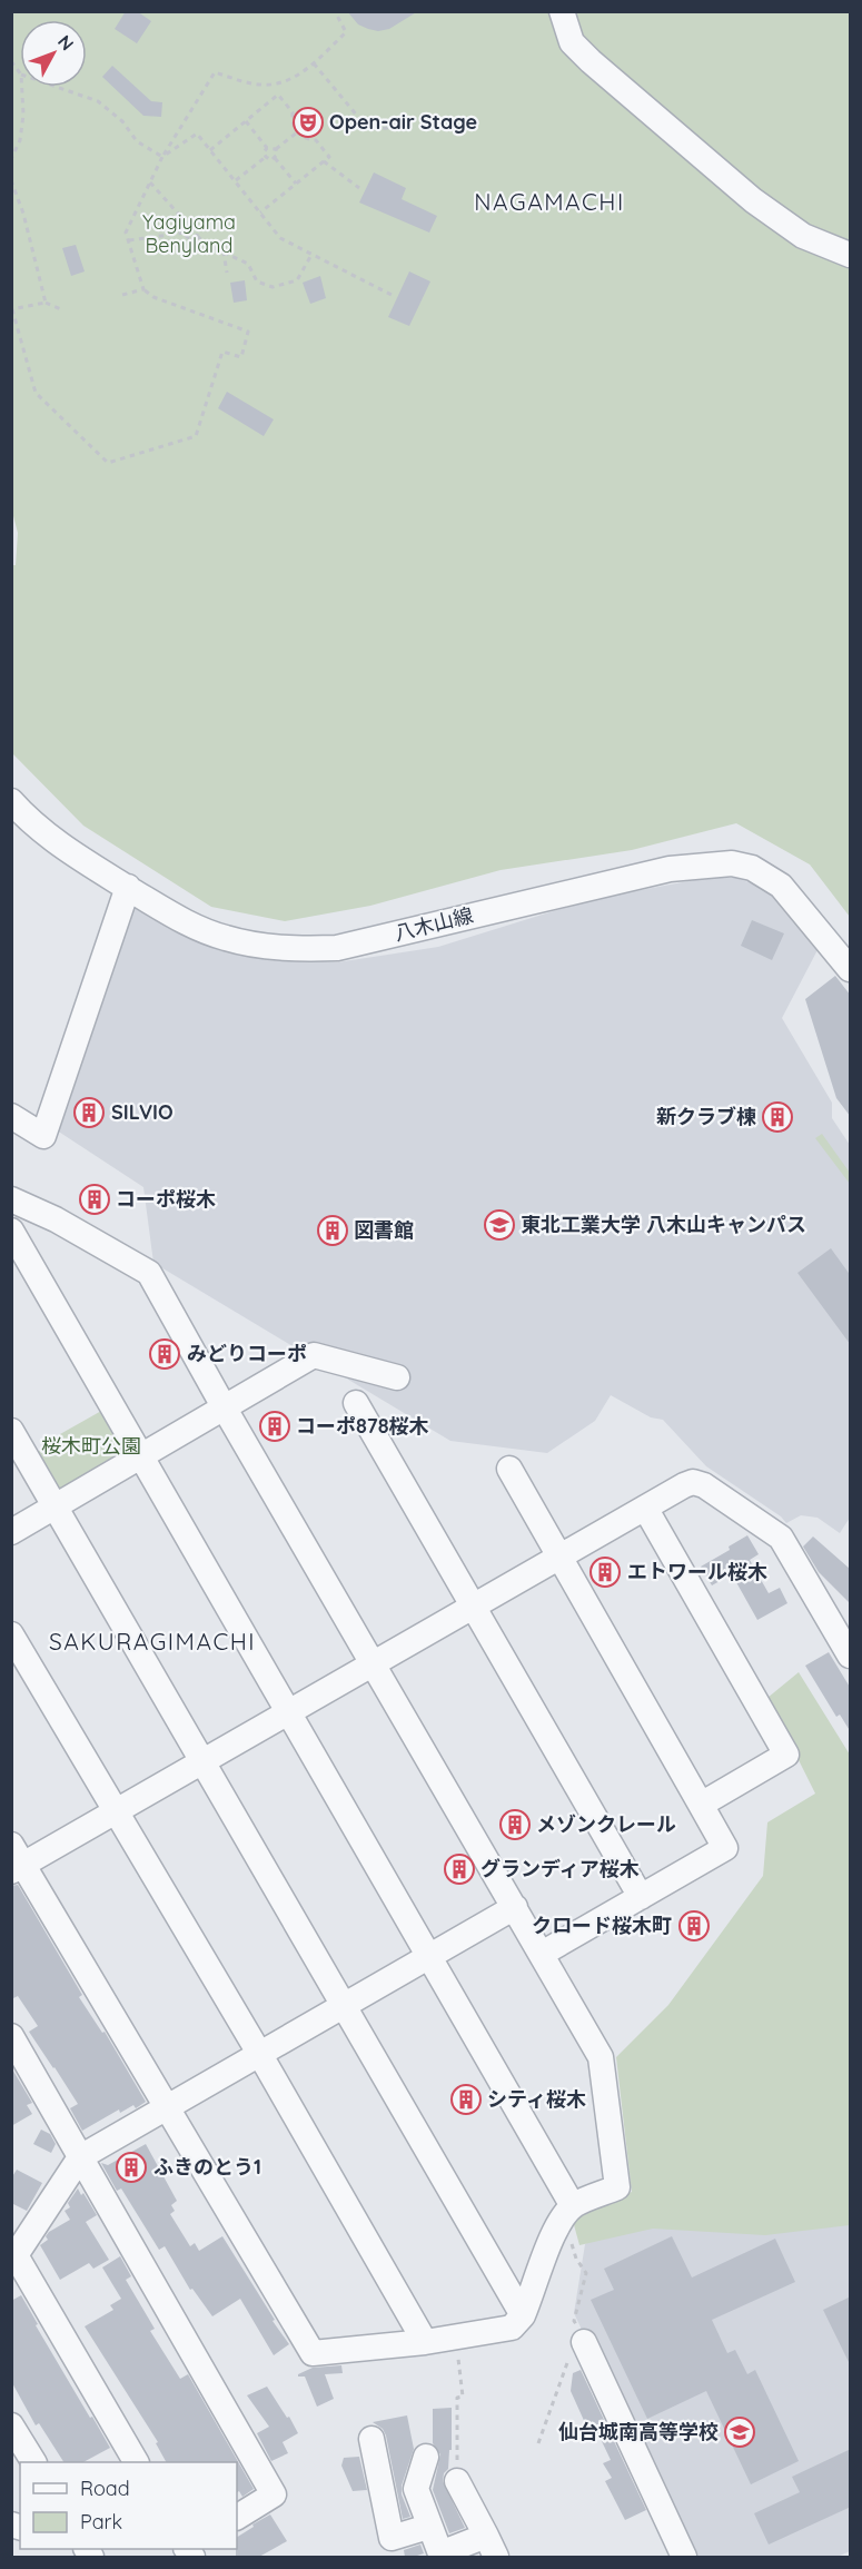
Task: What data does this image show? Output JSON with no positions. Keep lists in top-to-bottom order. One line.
{"streets":{"street":["八木山線"]},"districts":["NAGAMACHI","SAKURAGIMACHI"],"parks":["Yagiyama Benyland","桜木町公園"],"places":{"theatre":["Open-air Stage"],"building":["SILVIO","新クラブ棟","コーポ桜木","図書館","みどりコーポ","コーポ878桜木","エトワール桜木","メゾンクレール","グランディア桜木","クロード桜木町","シティ桜木","ふきのとう1"],"school or university":["東北工業大学 八木山キャンパス","仙台城南高等学校"]},"legend":["Road","Park"],"north":"top right"}
